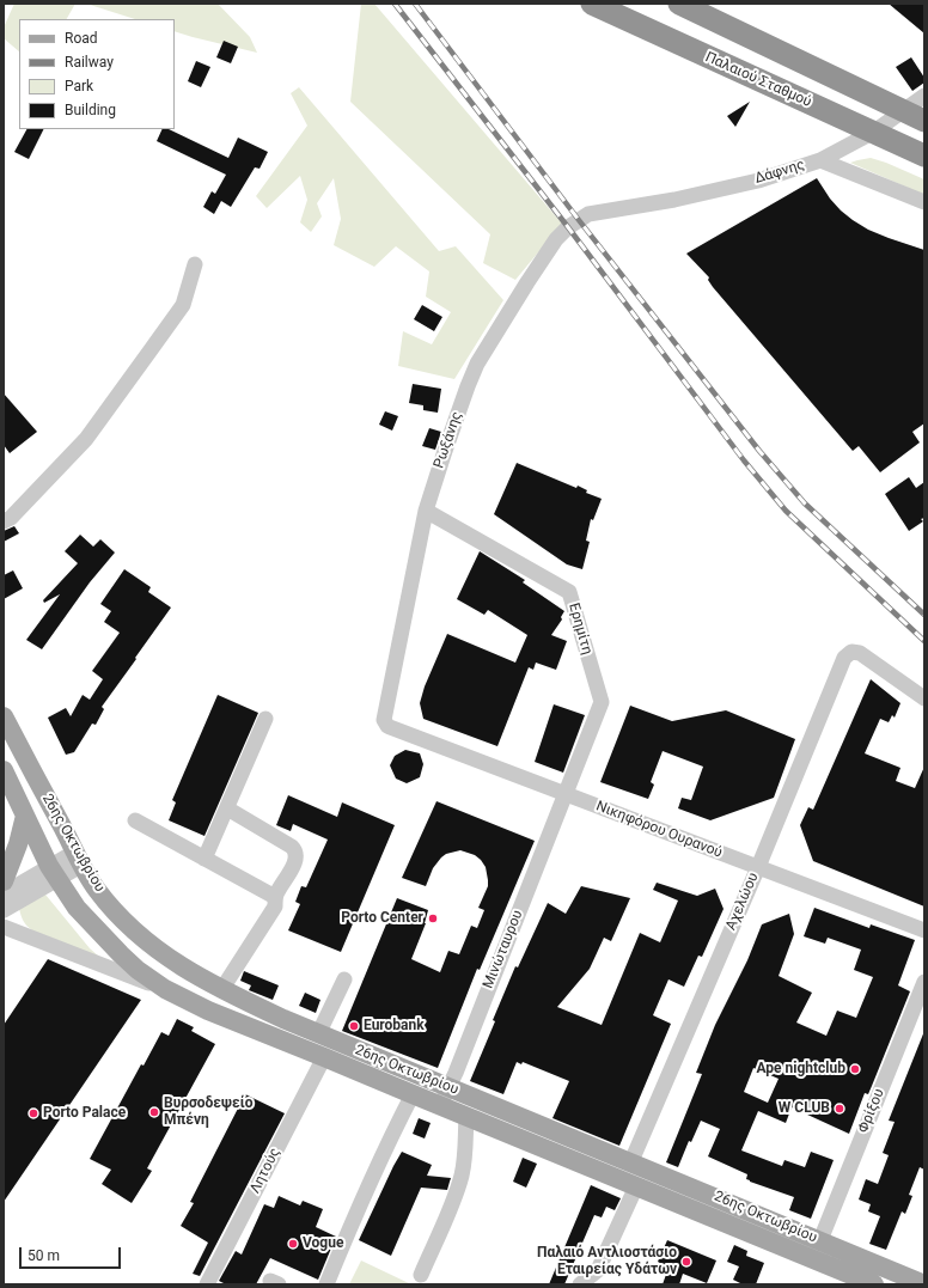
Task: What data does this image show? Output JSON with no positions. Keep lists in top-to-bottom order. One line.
{"streets":{"highway":["Παλαιού Σταθμού"],"main road":["26ης Οκτωβρίου"],"street":["Δάφνης","Ρωξάνης","Ερημίτη","Νικηφόρου Ουρανού","Αχελώου","Μινώταυρου","Φρίξου","Λητούς"]},"crossings":[["Παλαιού Σταθμού","Δάφνης"],["Δάφνης","Ρωξάνης"],["Ρωξάνης","Ερημίτη"],["Ρωξάνης","Νικηφόρου Ουρανού"],["Ερημίτη","Νικηφόρου Ουρανού"],["Ερημίτη","Μινώταυρου"],["Νικηφόρου Ουρανού","Αχελώου"],["Νικηφόρου Ουρανού","Μινώταυρου"],["26ης Οκτωβρίου","Αχελώου"],["26ης Οκτωβρίου","Μινώταυρου"],["26ης Οκτωβρίου","Φρίξου"],["26ης Οκτωβρίου","Λητούς"]],"places":["Porto Center","Eurobank","Ape nightclub","W CLUB","Βυρσοδεψείο Μπένη","Porto Palace","Vogue","Παλαιό Αντλιοστάσιο Εταιρείας Υδάτων"],"legend":["Road","Railway","Park","Building"],"scale_bar":"50 m"}
